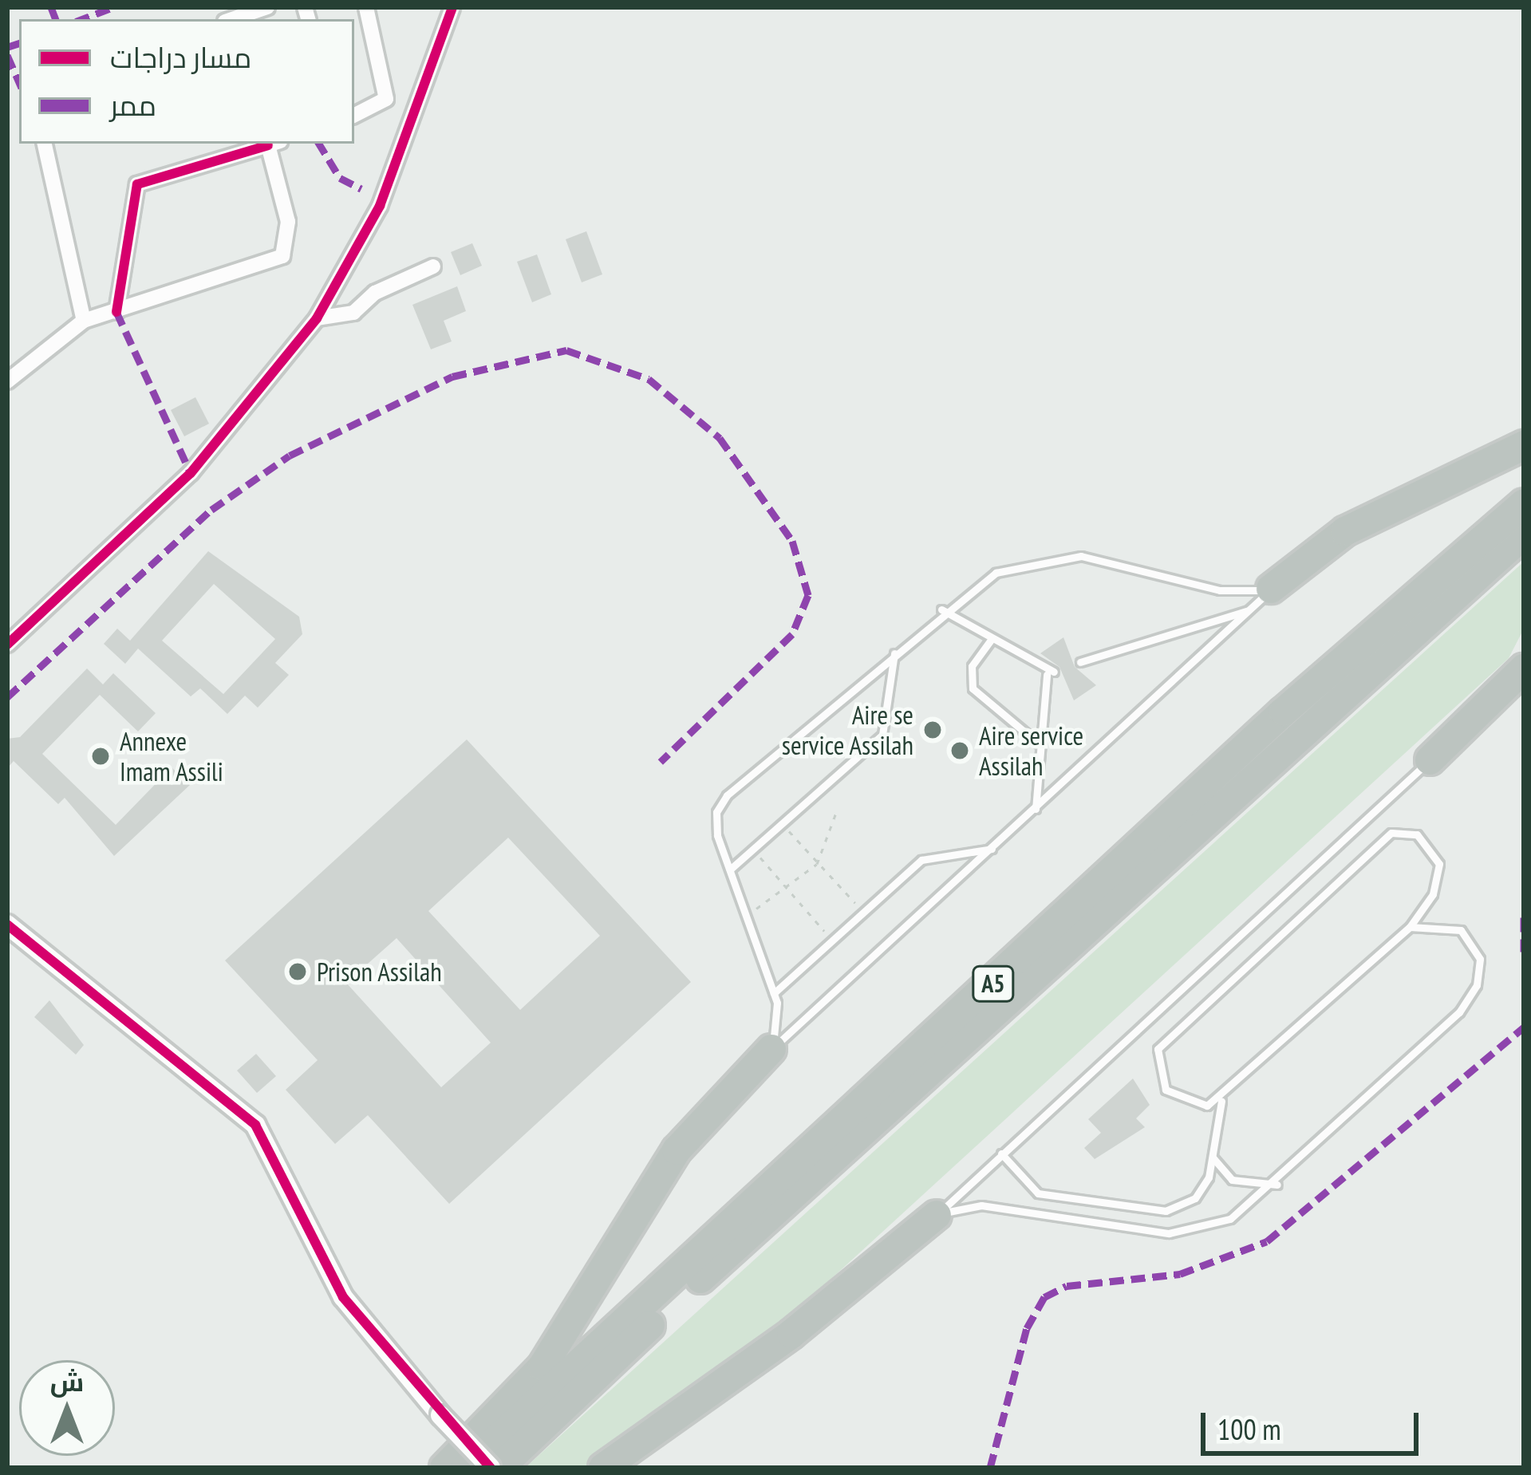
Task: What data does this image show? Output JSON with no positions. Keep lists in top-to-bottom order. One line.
{"streets":{"highway":["A5"]},"places":["Aire se service Assilah","Aire service Assilah","Annexe Imam Assili","Prison Assilah"],"legend":["مسار دراجات","ممر"],"scale_bar":"100 m","north":"top"}
